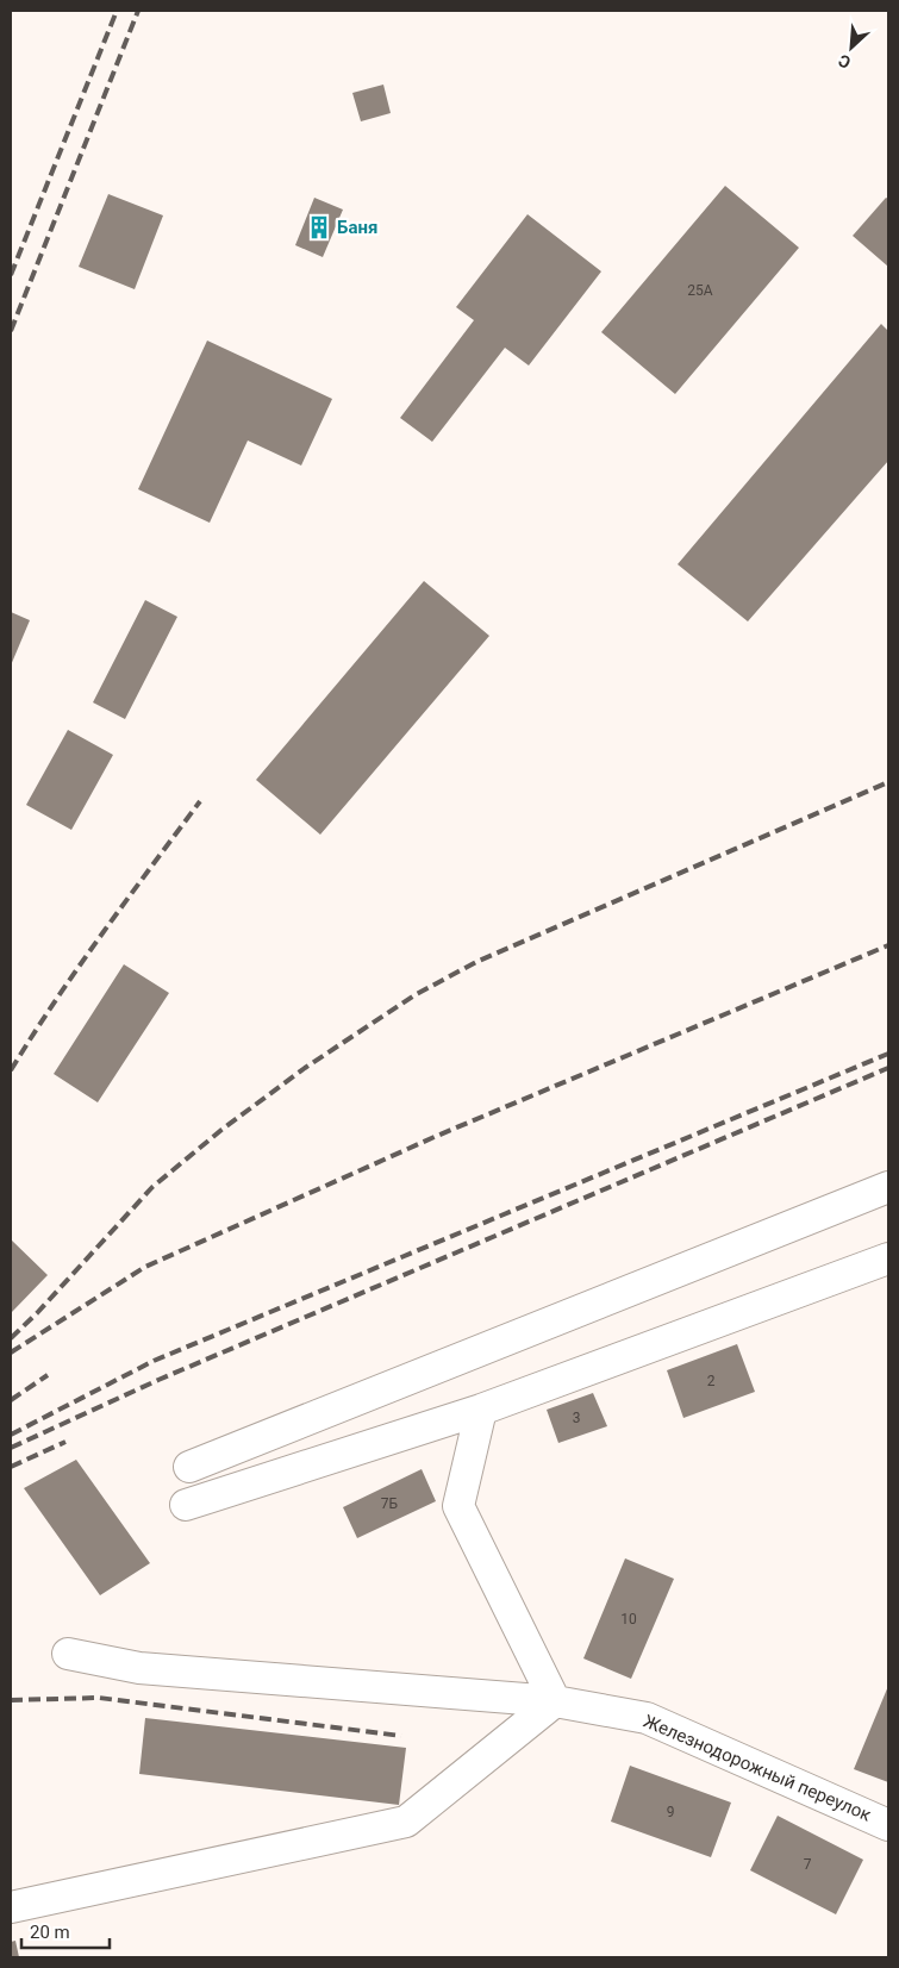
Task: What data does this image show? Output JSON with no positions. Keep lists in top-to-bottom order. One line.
{"streets":{"street":["Железнодорожный переулок"]},"places":{"building":["Баня"]},"house_numbers":["25А","2","3","7Б","10","9","7"],"scale_bar":"20 m","north":"bottom left"}
